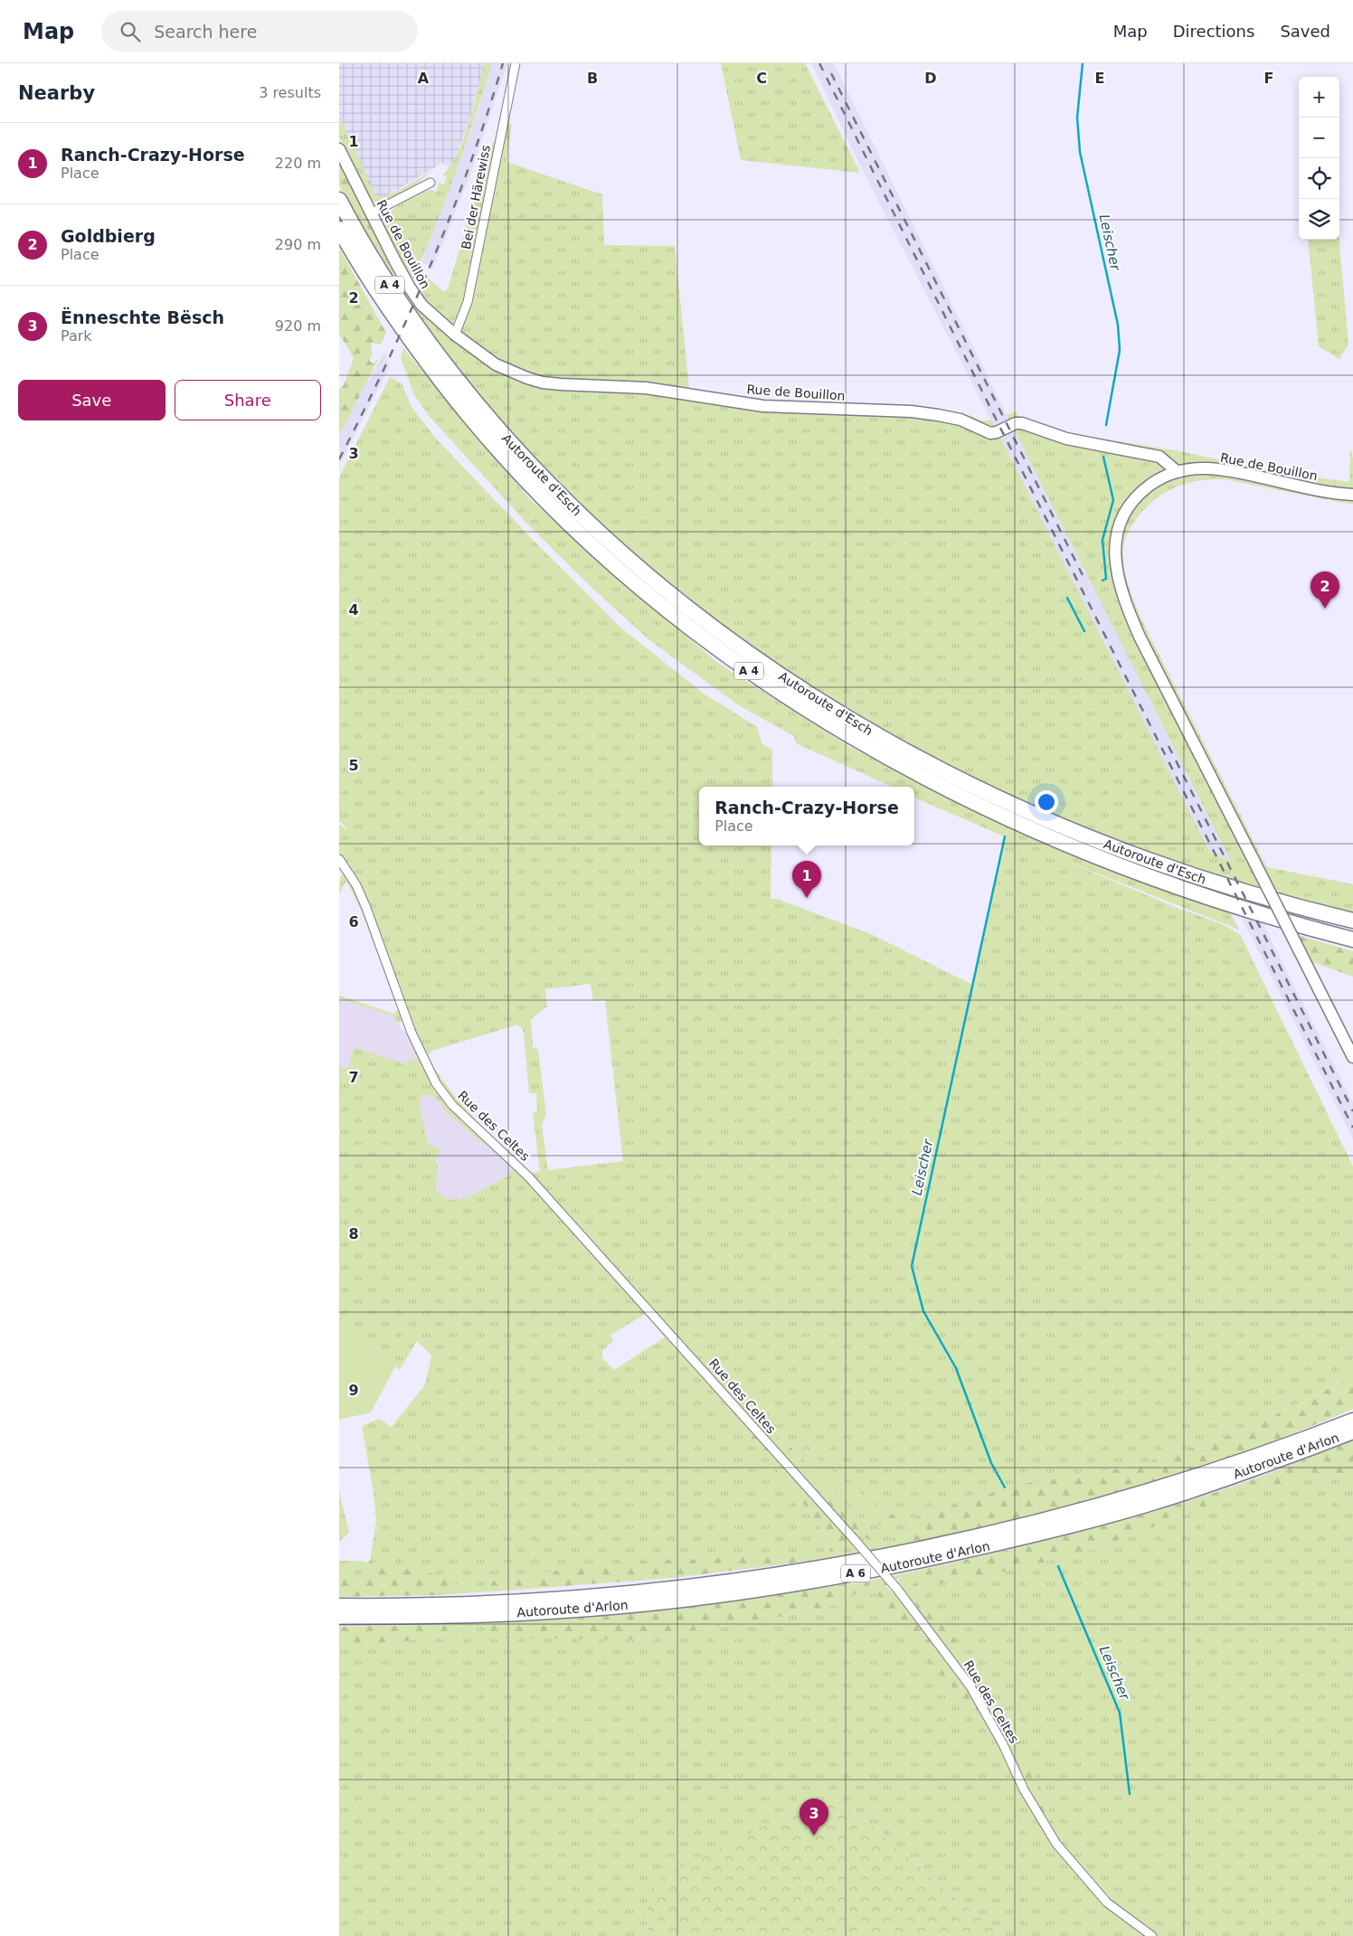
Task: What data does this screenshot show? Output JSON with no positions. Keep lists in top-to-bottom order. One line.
{"streets":{"highway":["A 4","Autoroute d'Esch","Autoroute d'Arlon","A 6"],"street":["Bei der Härewiss","Rue de Bouillon","Rue des Celtes"]},"crossings":[["Bei der Härewiss","Rue de Bouillon"]],"water":["Leischer"],"page":{"header":"Map","search":"Search here","nav":["Map","Directions","Saved"],"heading":["Nearby","3 results"],"map_buttons":["+","−"],"list":[{"mark":"1","name":"Ranch-Crazy-Horse","note":"Place","value":"220 m"},{"mark":"2","name":"Goldbierg","note":"Place","value":"290 m"},{"mark":"3","name":"Ënneschte Bësch","note":"Park","value":"920 m"}],"buttons":["Save","Share"],"pins":["2","1","3"],"popup":["Ranch-Crazy-Horse","Place"]},"grid":{"columns":["A","B","C","D","E","F"],"rows":["1","2","3","4","5","6","7","8","9"]}}
